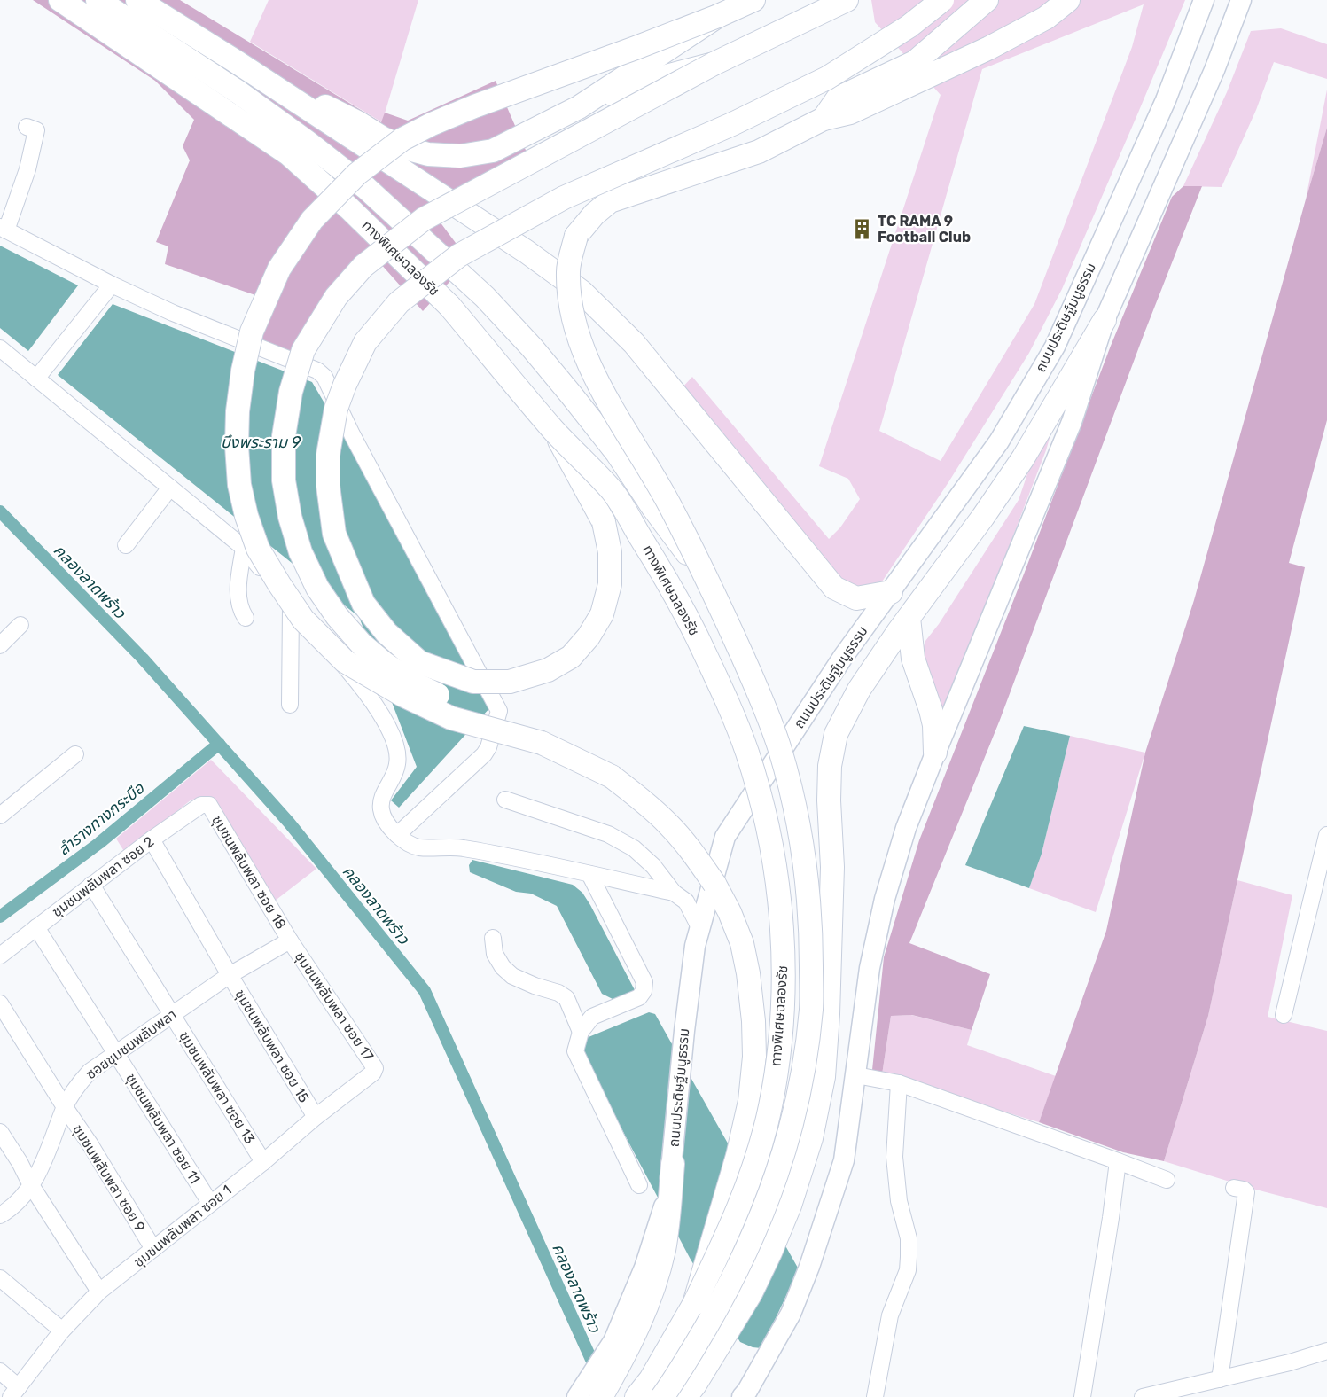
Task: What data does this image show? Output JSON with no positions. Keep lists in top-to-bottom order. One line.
{"streets":{"highway":["ทางพิเศษฉลองรัช"],"main road":["ถนนประดิษฐ์มนูธรรม"],"street":["ชุมชนพลับพลา ซอย 18","ชุมชนพลับพลา ซอย 2","ชุมชนพลับพลา ซอย 17","ซอยชุมชนพลับพลา","ชุมชนพลับพลา ซอย 15","ชุมชนพลับพลา ซอย 13","ชุมชนพลับพลา ซอย 11","ชุมชนพลับพลา ซอย 9","ชุมชนพลับพลา ซอย 1"]},"crossings":[["ชุมชนพลับพลา ซอย 18","ชุมชนพลับพลา ซอย 2"],["ชุมชนพลับพลา ซอย 18","ชุมชนพลับพลา ซอย 17"],["ชุมชนพลับพลา ซอย 18","ซอยชุมชนพลับพลา"],["ชุมชนพลับพลา ซอย 2","ชุมชนพลับพลา ซอย 15"],["ชุมชนพลับพลา ซอย 2","ชุมชนพลับพลา ซอย 13"],["ชุมชนพลับพลา ซอย 2","ชุมชนพลับพลา ซอย 11"],["ชุมชนพลับพลา ซอย 17","ซอยชุมชนพลับพลา"],["ชุมชนพลับพลา ซอย 17","ชุมชนพลับพลา ซอย 1"],["ซอยชุมชนพลับพลา","ชุมชนพลับพลา ซอย 15"],["ซอยชุมชนพลับพลา","ชุมชนพลับพลา ซอย 13"],["ซอยชุมชนพลับพลา","ชุมชนพลับพลา ซอย 11"],["ซอยชุมชนพลับพลา","ชุมชนพลับพลา ซอย 9"],["ชุมชนพลับพลา ซอย 15","ชุมชนพลับพลา ซอย 1"],["ชุมชนพลับพลา ซอย 13","ชุมชนพลับพลา ซอย 1"],["ชุมชนพลับพลา ซอย 11","ชุมชนพลับพลา ซอย 1"],["ชุมชนพลับพลา ซอย 9","ชุมชนพลับพลา ซอย 1"]],"water":["บึงพระราม 9","คลองลาดพร้าว","ลำรางทางกระบือ"],"places":{"building":["TC RAMA 9 Football Club"]}}
